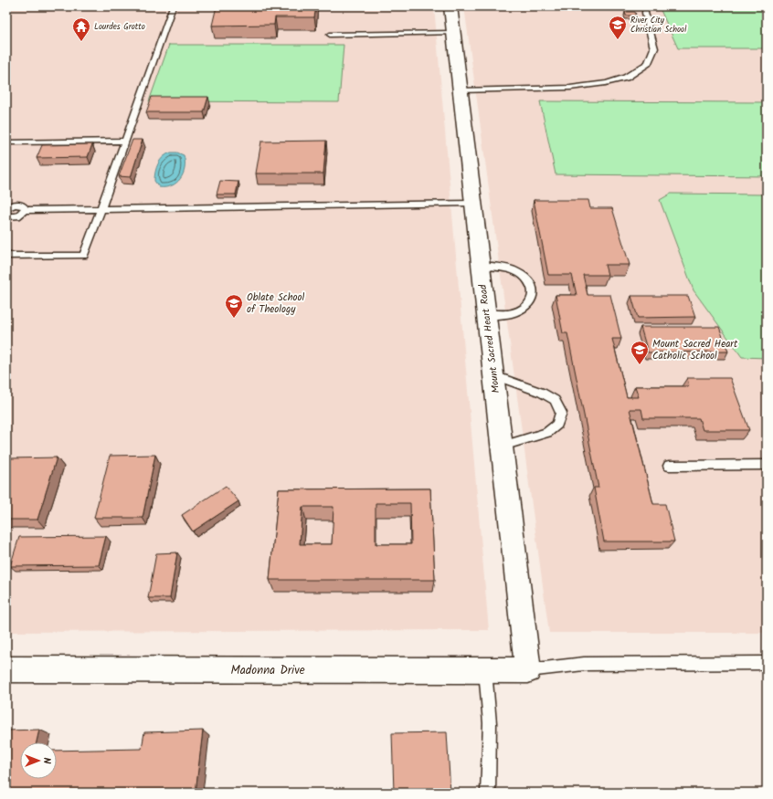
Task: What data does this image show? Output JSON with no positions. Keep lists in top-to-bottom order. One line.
{"streets":{"street":["Mount Sacred Heart Road","Madonna Drive"]},"crossings":[["Mount Sacred Heart Road","Madonna Drive"]],"places":{"school or university":["River City Christian School","Oblate School of Theology","Mount Sacred Heart Catholic School"],"temple":["Lourdes Grotto"]},"north":"right"}
